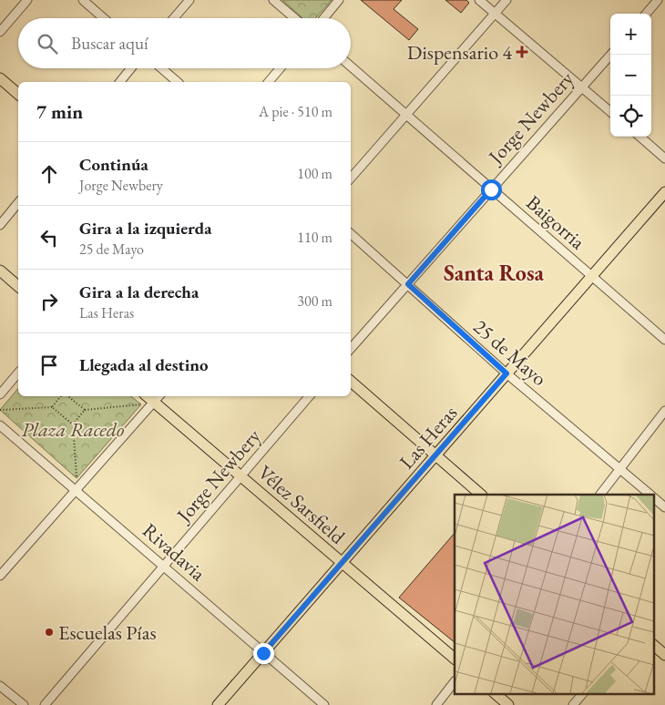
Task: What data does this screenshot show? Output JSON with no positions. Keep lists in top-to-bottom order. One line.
{"streets":{"main road":["Las Heras","Vélez Sarsfield"],"street":["Jorge Newbery","Baigorria","25 de Mayo","Rivadavia"]},"crossings":[["Jorge Newbery","Baigorria"],["Jorge Newbery","25 de Mayo"],["Jorge Newbery","Vélez Sarsfield"],["Jorge Newbery","Rivadavia"],["Baigorria","Las Heras"],["25 de Mayo","Las Heras"],["Las Heras","Vélez Sarsfield"],["Las Heras","Rivadavia"]],"districts":["Santa Rosa"],"parks":["Plaza Racedo"],"places":{"health":["Dispensario 4"],"other":["Escuelas Pías"]},"page":{"map_buttons":["+","−"],"search":"Buscar aquí","heading":["7 min","A pie · 510 m"],"list":[["Continúa","Jorge Newbery","100 m"],["Gira a la izquierda","25 de Mayo","110 m"],["Gira a la derecha","Las Heras","300 m"],"Llegada al destino"]}}
